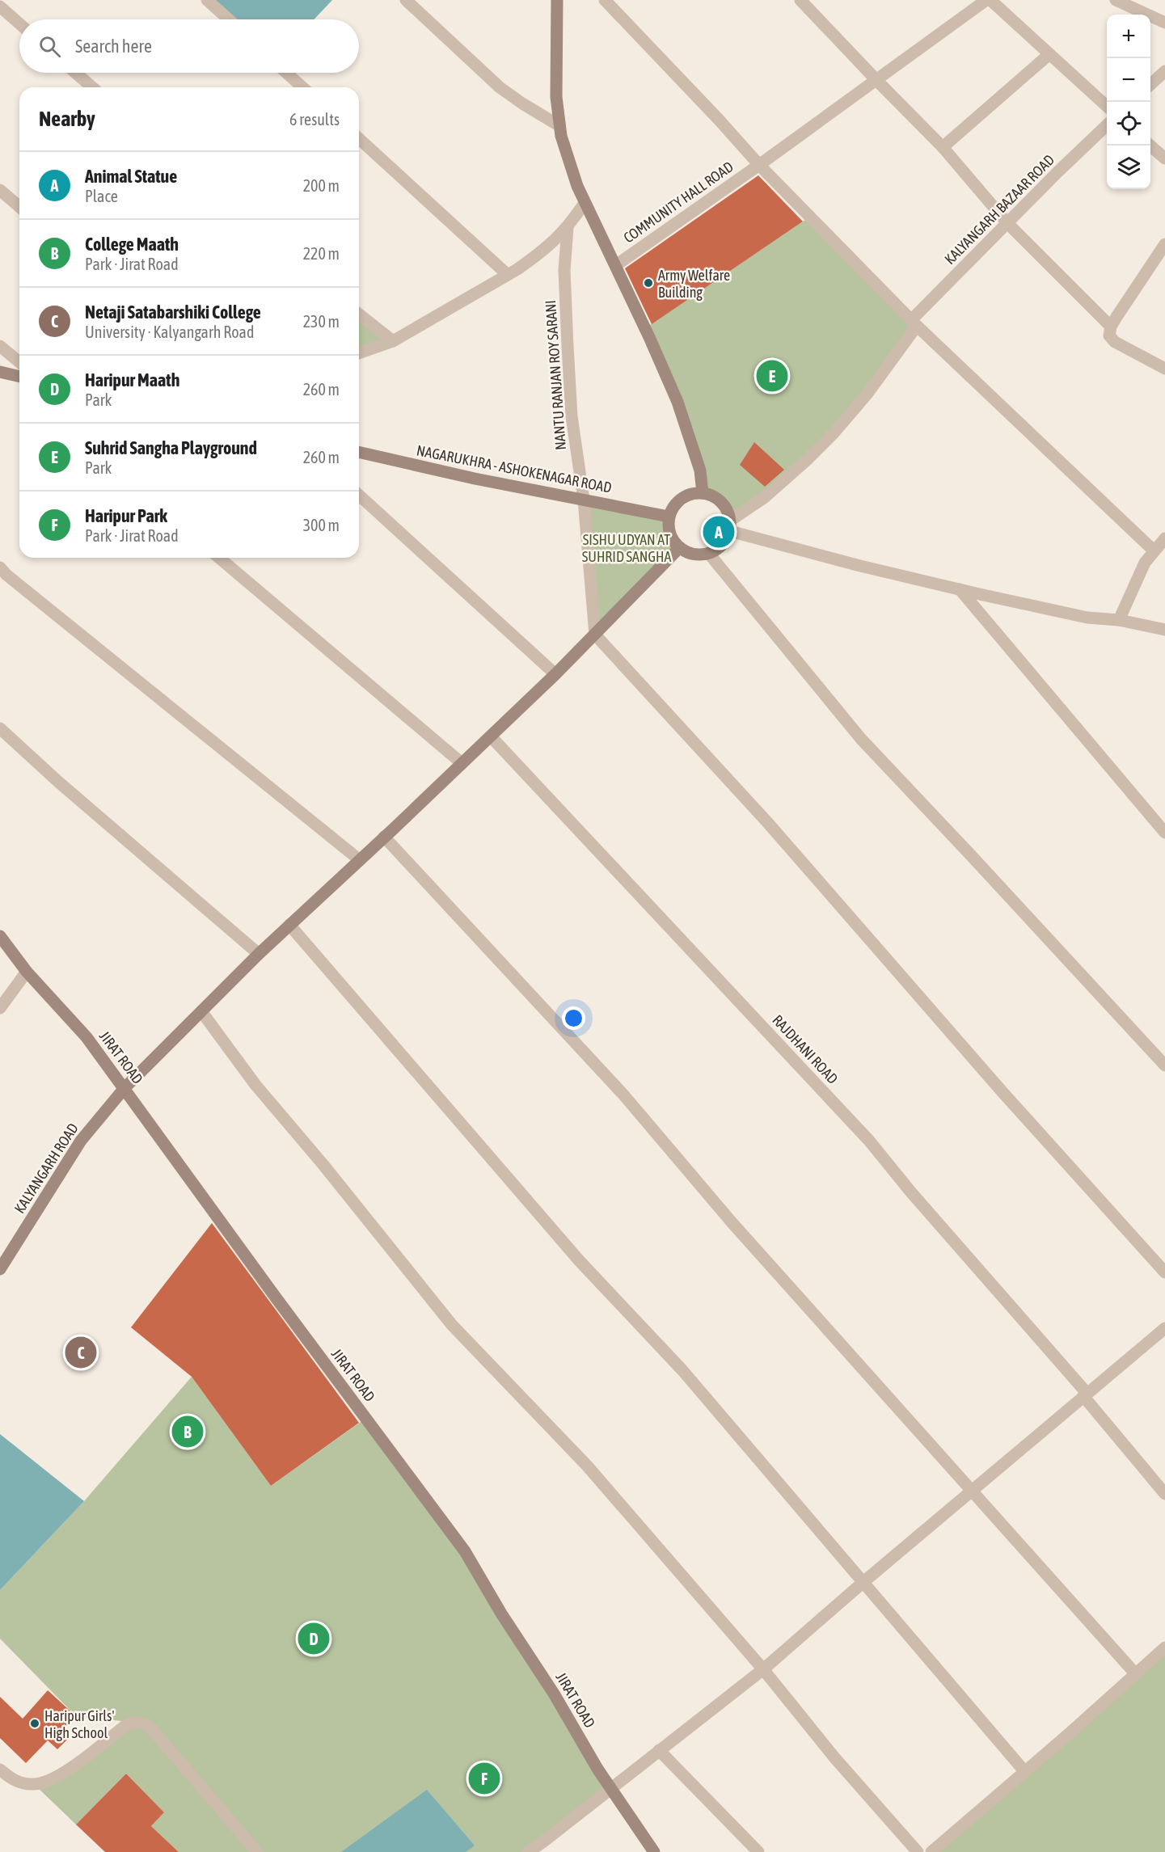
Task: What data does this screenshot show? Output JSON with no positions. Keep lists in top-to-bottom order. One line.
{"streets":{"main road":["NAGARUKHRA - ASHOKENAGAR ROAD","JIRAT ROAD","KALYANGARH ROAD"],"street":["COMMUNITY HALL ROAD","KALYANGARH BAZAAR ROAD","NANTU RANJAN ROY SARANI","RAJDHANI ROAD"]},"crossings":[["KALYANGARH BAZAAR ROAD","NAGARUKHRA - ASHOKENAGAR ROAD"],["KALYANGARH BAZAAR ROAD","KALYANGARH ROAD"],["NANTU RANJAN ROY SARANI","NAGARUKHRA - ASHOKENAGAR ROAD"],["NANTU RANJAN ROY SARANI","KALYANGARH ROAD"],["NAGARUKHRA - ASHOKENAGAR ROAD","KALYANGARH ROAD"],["RAJDHANI ROAD","KALYANGARH ROAD"],["JIRAT ROAD","KALYANGARH ROAD"]],"parks":["SISHU UDYAN AT SUHRID SANGHA"],"places":["Army Welfare Building","Haripur Girls' High School"],"page":{"map_buttons":["+","−"],"search":"Search here","heading":["Nearby","6 results"],"list":[{"mark":"A","name":"Animal Statue","note":"Place","value":"200 m"},{"mark":"B","name":"College Maath","note":"Park · Jirat Road","value":"220 m"},{"mark":"C","name":"Netaji Satabarshiki College","note":"University · Kalyangarh Road","value":"230 m"},{"mark":"D","name":"Haripur Maath","note":"Park","value":"260 m"},{"mark":"E","name":"Suhrid Sangha Playground","note":"Park","value":"260 m"},{"mark":"F","name":"Haripur Park","note":"Park · Jirat Road","value":"300 m"}],"pins":["E","A","C","B","D","F"]}}
